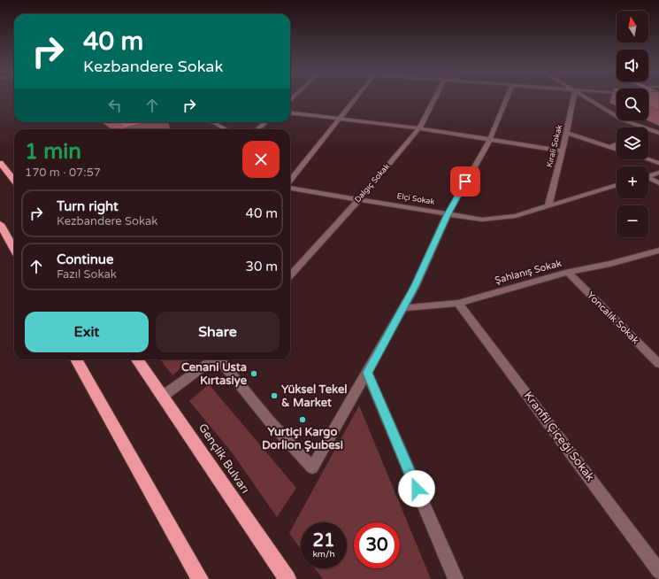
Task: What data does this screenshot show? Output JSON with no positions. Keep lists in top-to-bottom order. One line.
{"streets":{"highway":["Gençlik Bulvarı"],"street":["Kırali Sokak","Dalgıç Sokak","Elçi Sokak","Şahlanış Sokak","Yoncalık Sokak","Kranfil Çiçeği Sokak"]},"crossings":[["Kırali Sokak","Elçi Sokak"],["Dalgıç Sokak","Elçi Sokak"],["Şahlanış Sokak","Yoncalık Sokak"],["Şahlanış Sokak","Kranfil Çiçeği Sokak"]],"places":["Cenani Usta Kırtasiye","Yüksel Tekel & Market","Yurtiçi Kargo Dorlion Şuıbesi"],"north":"top","page":{"map_buttons":["+","−"],"turn":["40 m","Kezbandere Sokak"],"heading":["1 min","170 m · 07:57"],"list":[{"name":"Turn right","note":"Kezbandere Sokak","value":"40 m"},{"name":"Continue","note":"Fazıl Sokak","value":"30 m"}],"buttons":["Exit","Share"],"speed":"21 km/h","limit":"30"}}
